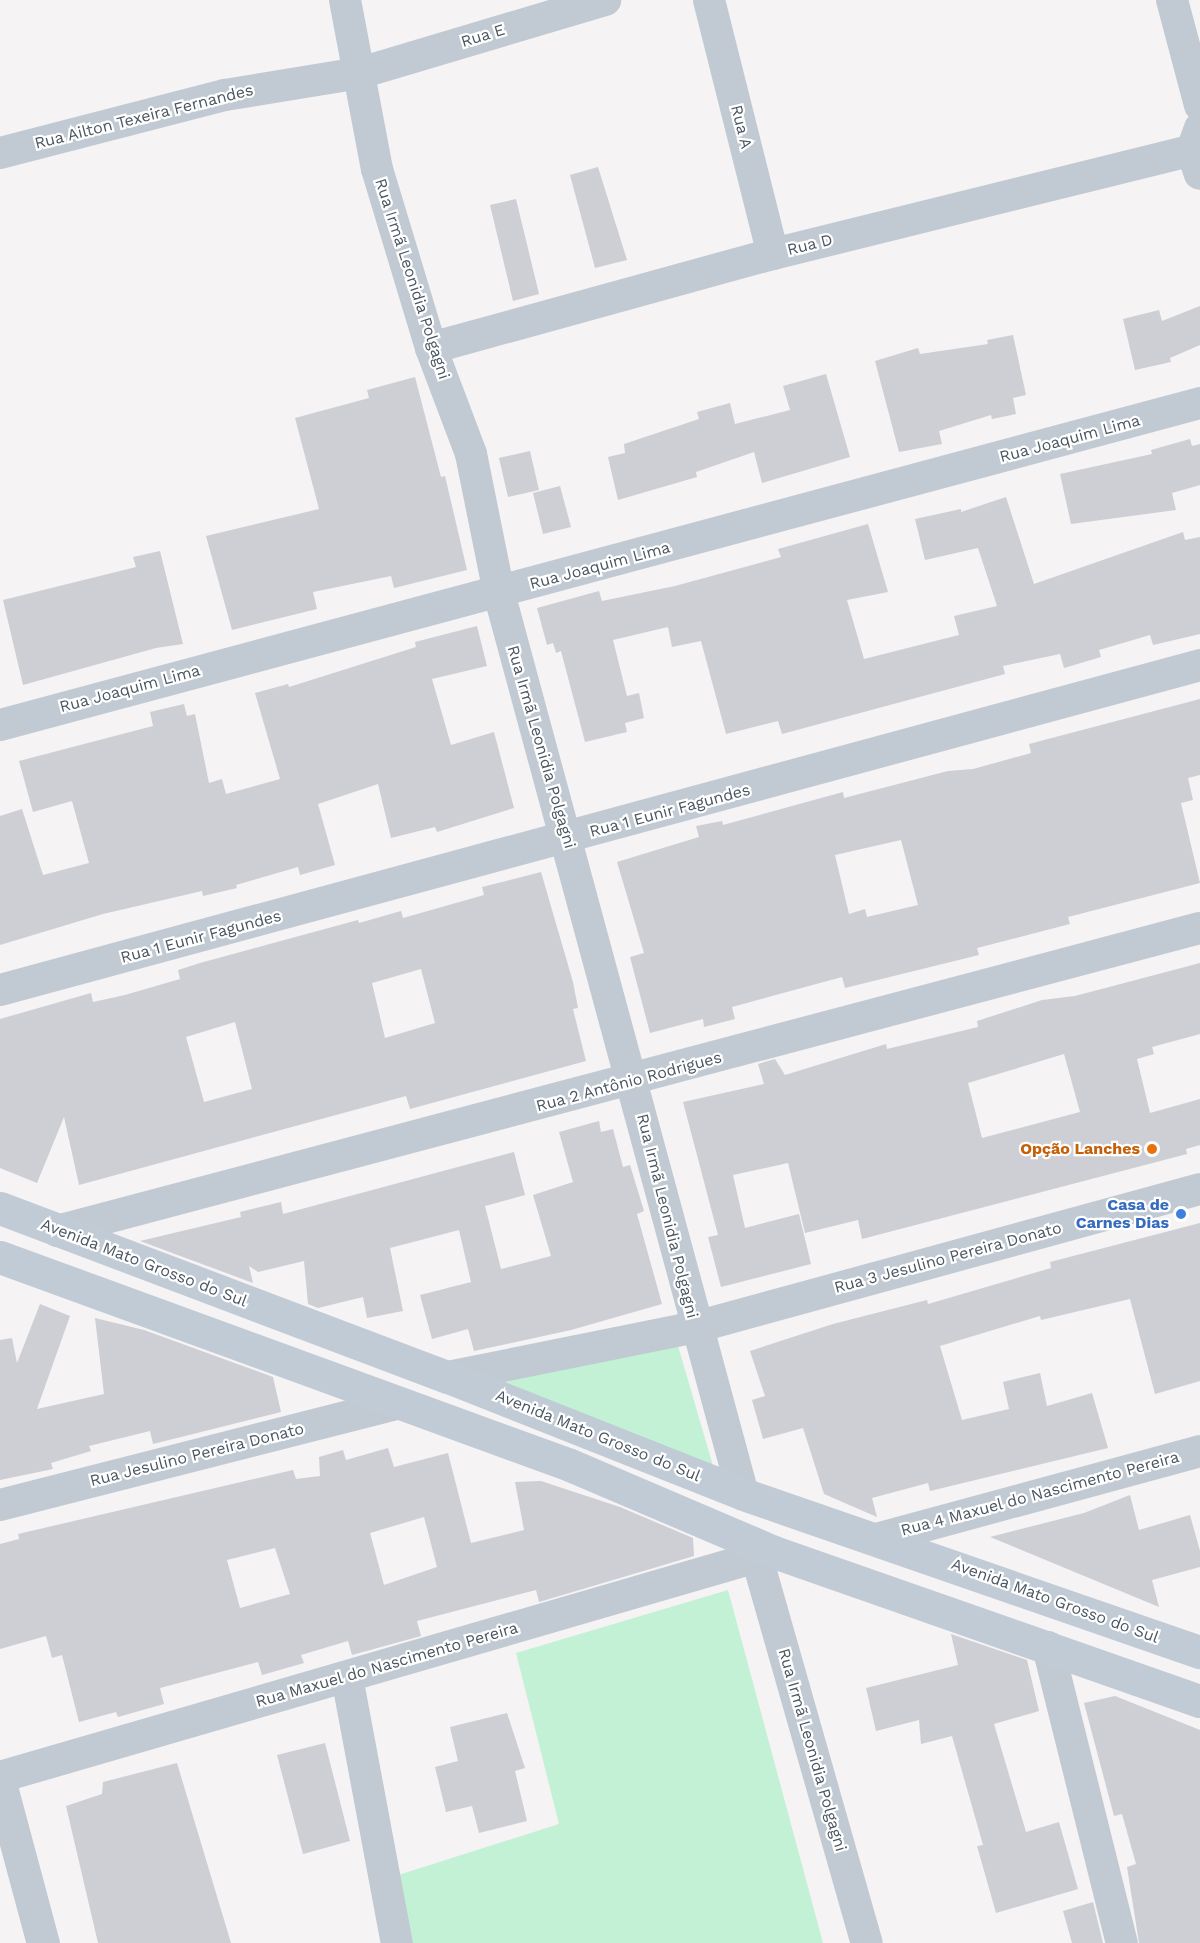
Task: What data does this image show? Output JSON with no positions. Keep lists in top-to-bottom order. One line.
{"streets":{"main road":["Avenida Mato Grosso do Sul"],"street":["Rua E","Rua Ailton Texeira Fernandes","Rua A","Rua D","Rua Irmã Leonidia Polgagni","Rua Joaquim Lima","Rua 1 Eunir Fagundes","Rua 2 Antônio Rodrigues","Rua 3 Jesulino Pereira Donato","Rua Jesulino Pereira Donato","Rua 4 Maxuel do Nascimento Pereira","Rua Maxuel do Nascimento Pereira"]},"crossings":[["Rua E","Rua Ailton Texeira Fernandes"],["Rua E","Rua Irmã Leonidia Polgagni"],["Rua Ailton Texeira Fernandes","Rua Irmã Leonidia Polgagni"],["Rua A","Rua D"],["Rua D","Rua Irmã Leonidia Polgagni"],["Rua Irmã Leonidia Polgagni","Rua Joaquim Lima"],["Rua Irmã Leonidia Polgagni","Rua 1 Eunir Fagundes"],["Rua Irmã Leonidia Polgagni","Rua 2 Antônio Rodrigues"],["Rua Irmã Leonidia Polgagni","Rua 3 Jesulino Pereira Donato"],["Rua Irmã Leonidia Polgagni","Avenida Mato Grosso do Sul"],["Rua Irmã Leonidia Polgagni","Rua Maxuel do Nascimento Pereira"],["Rua 2 Antônio Rodrigues","Avenida Mato Grosso do Sul"],["Avenida Mato Grosso do Sul","Rua 4 Maxuel do Nascimento Pereira"]],"places":["Opção Lanches","Casa de Carnes Dias"]}
